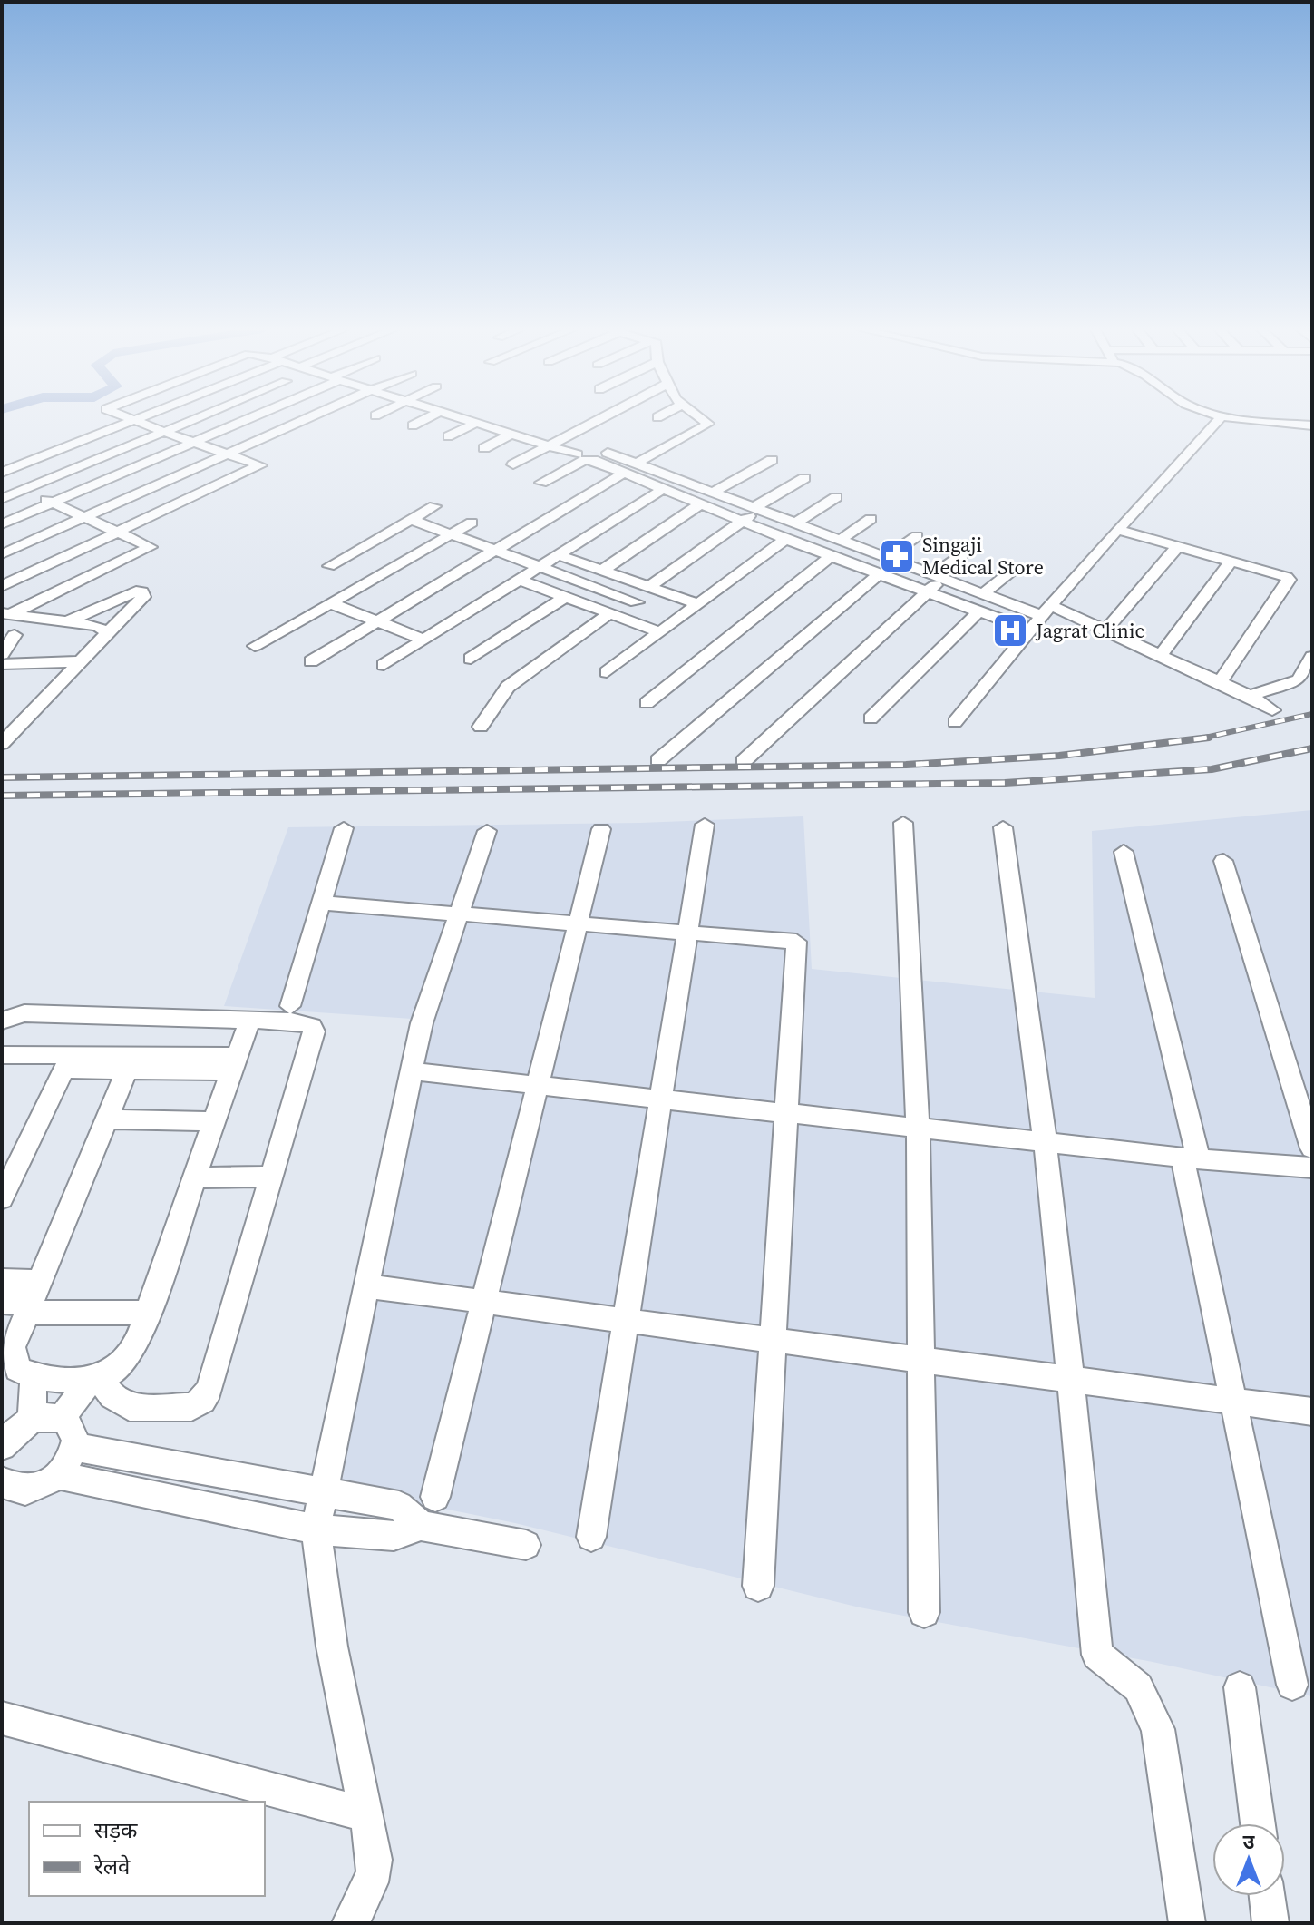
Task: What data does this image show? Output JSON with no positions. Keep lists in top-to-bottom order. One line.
{"places":{"pharmacy":["Singaji Medical Store"],"hospital":["Jagrat Clinic"]},"legend":["सड़क","रेलवे"],"north":"top"}
